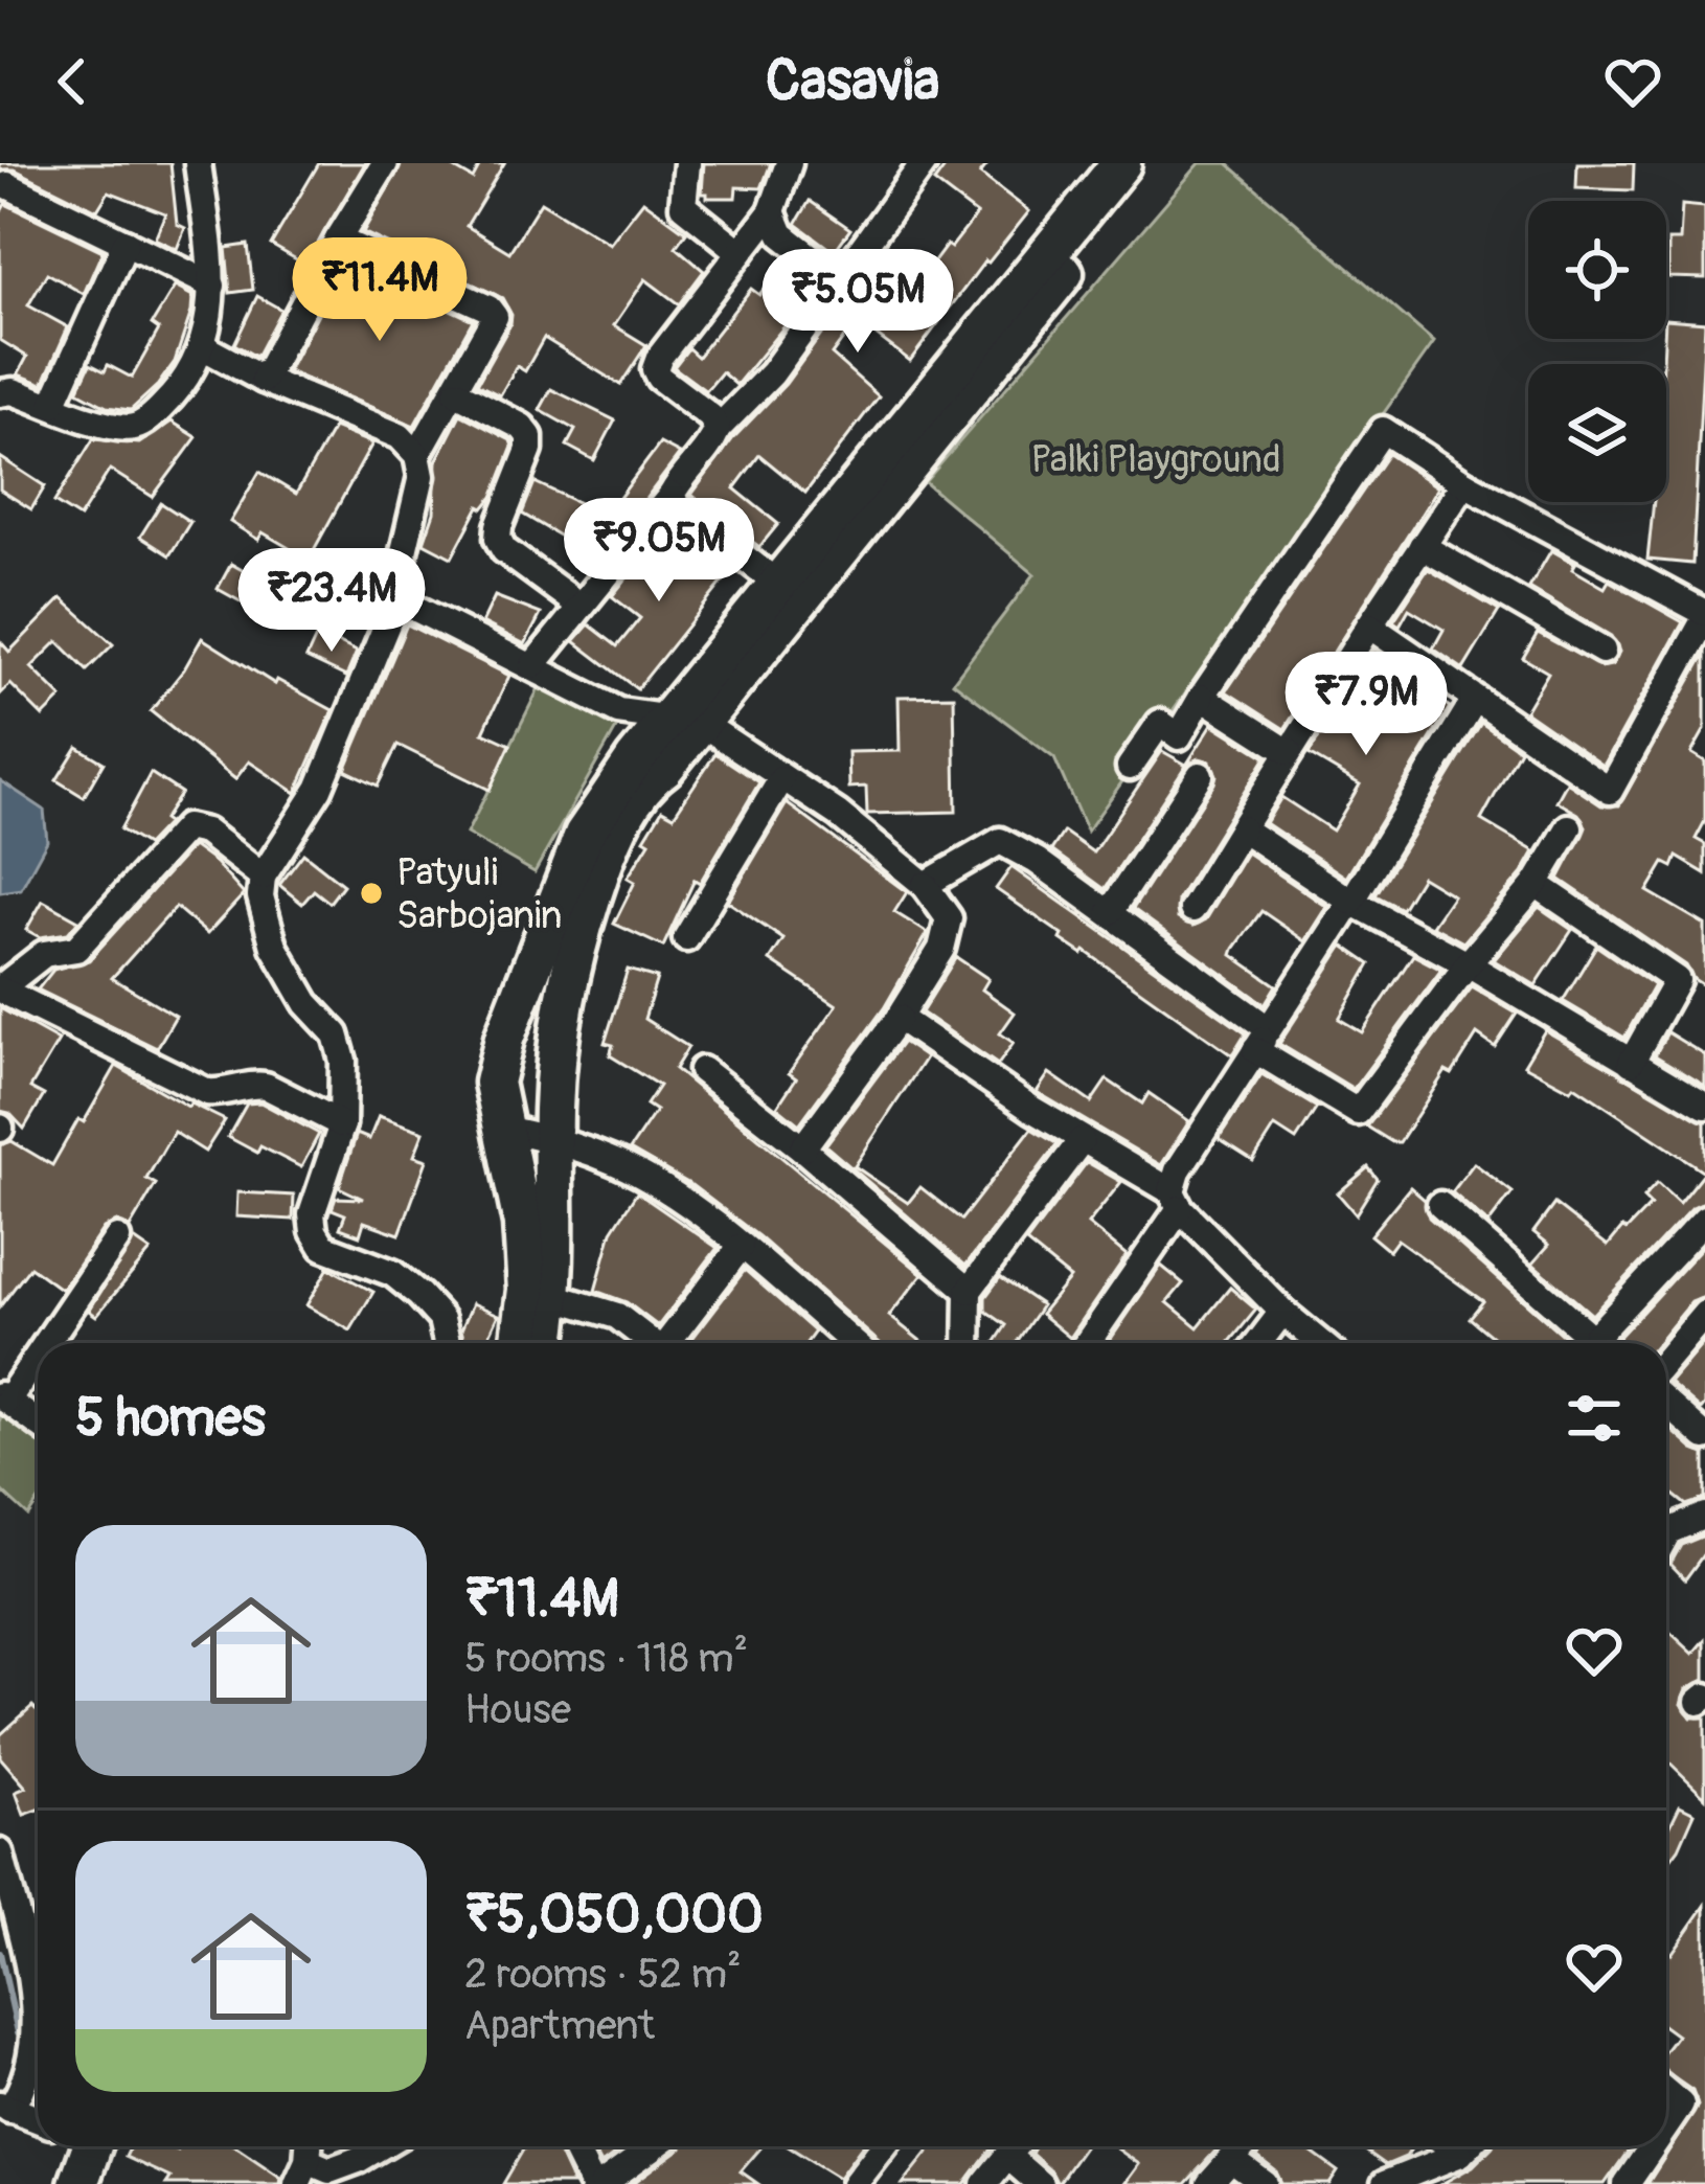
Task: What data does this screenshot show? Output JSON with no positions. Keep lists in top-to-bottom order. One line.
{"parks":["Palki Playground"],"places":["Patyuli Sarbojanin"],"page":{"header":"Casavia","price":["₹11.4M","₹5.05M","₹9.05M","₹23.4M","₹7.9M"],"heading":"5 homes","list":[{"name":"₹11.4M","note":"5 rooms · 118 m² · House"},{"name":"₹5,050,000","note":"2 rooms · 52 m² · Apartment"}]}}
